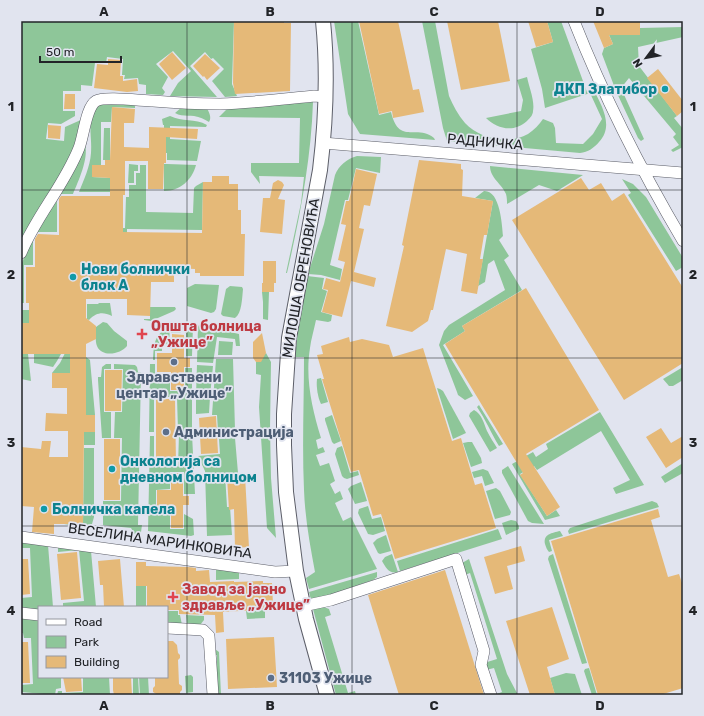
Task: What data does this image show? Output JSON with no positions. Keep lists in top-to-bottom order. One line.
{"streets":{"street":["РАДНИЧКА","МИЛОША ОБРЕНОВИЋА","ВЕСЕЛИНА МАРИНКОВИЋА"]},"crossings":[["РАДНИЧКА","МИЛОША ОБРЕНОВИЋА"],["МИЛОША ОБРЕНОВИЋА","ВЕСЕЛИНА МАРИНКОВИЋА"]],"places":{"other":["ДКП Златибор","Нови болнички блок А","Здравствени центар „Ужице”","Администрација","Онкологија са дневном болницом","Болничка капела","31103 Ужице"],"health":["Општа болница „Ужице”","Завод за јавно здравље „Ужице”"]},"legend":["Road","Park","Building"],"scale_bar":"50 m","north":"bottom left","grid":{"columns":["A","B","C","D"],"rows":["1","2","3","4"]}}
